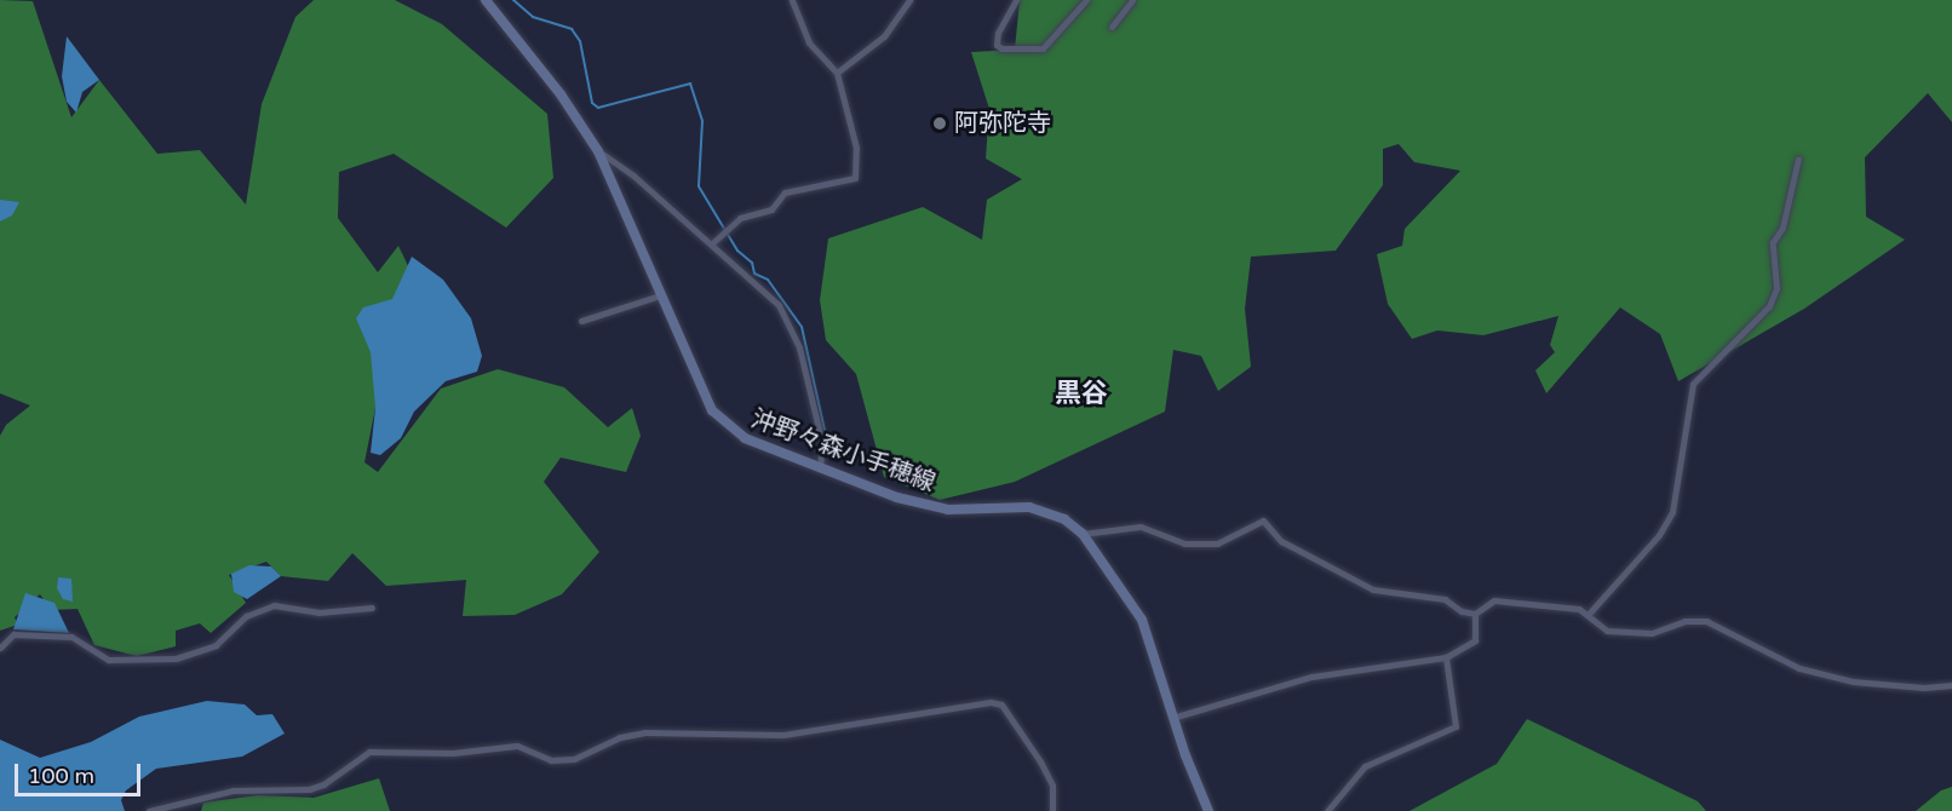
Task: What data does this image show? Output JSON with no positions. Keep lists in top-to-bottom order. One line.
{"streets":{"main road":["沖野々森小手穂線"]},"districts":["黒谷"],"places":["阿弥陀寺"],"scale_bar":"100 m"}
